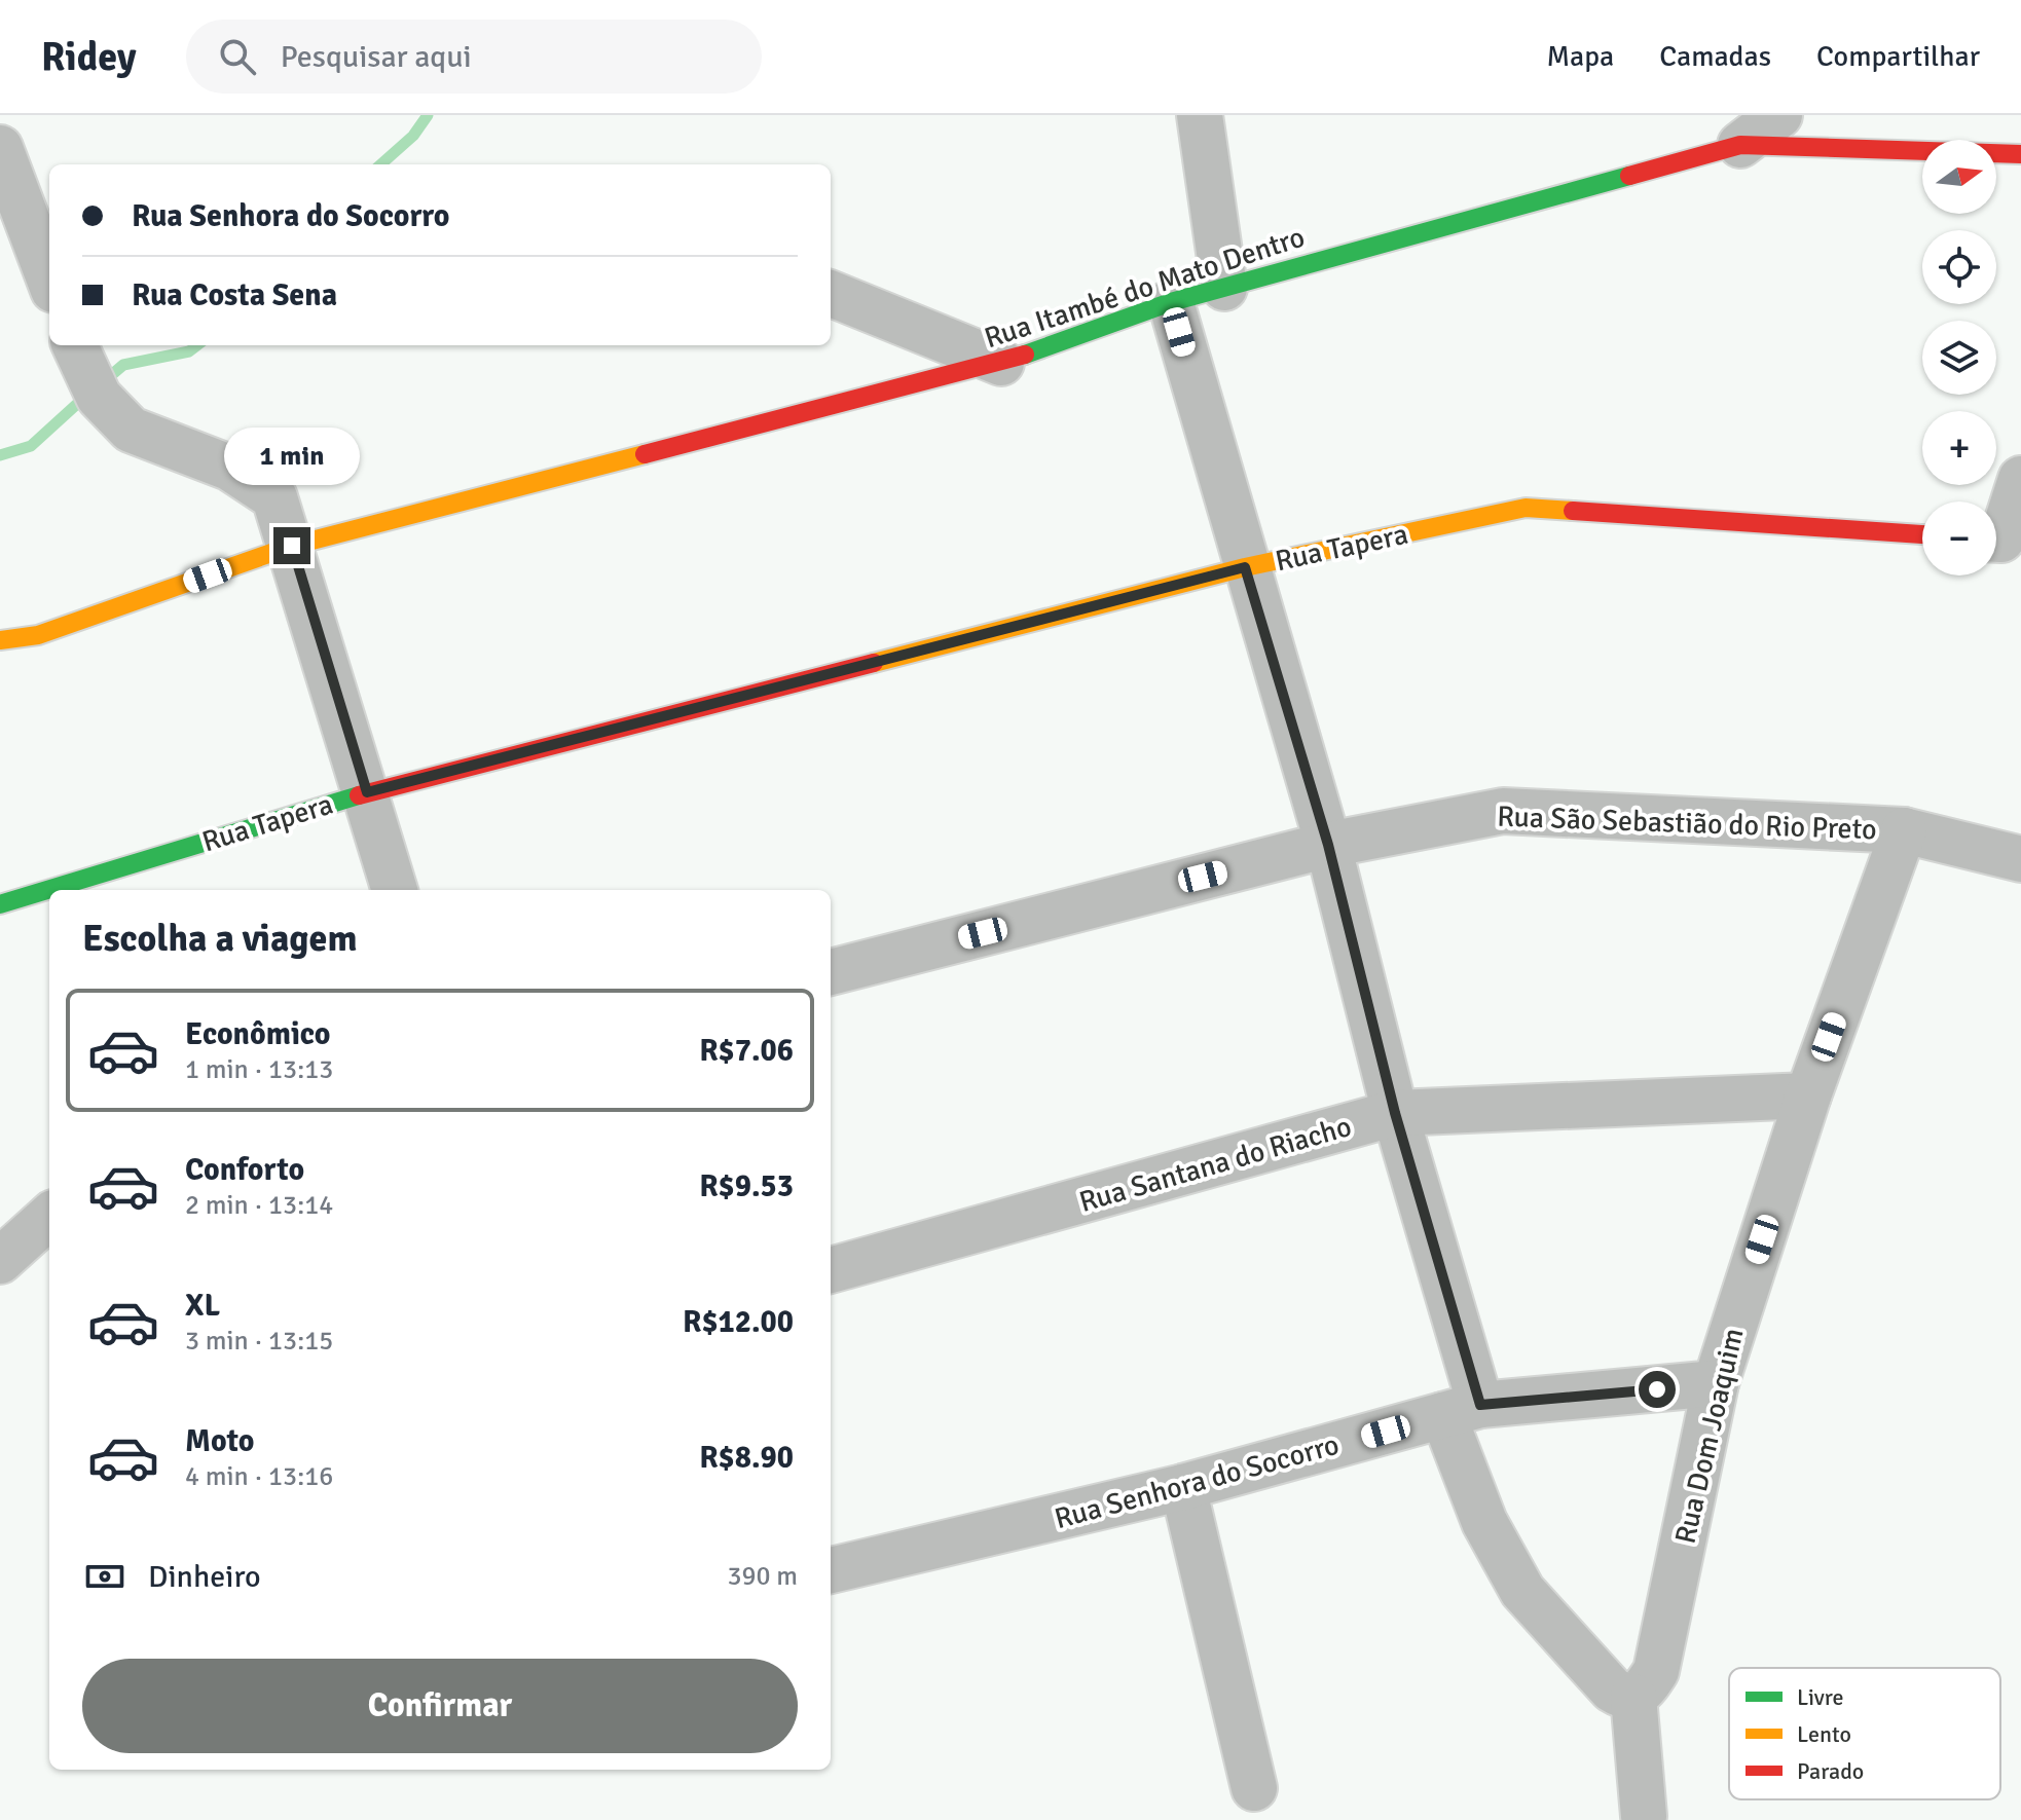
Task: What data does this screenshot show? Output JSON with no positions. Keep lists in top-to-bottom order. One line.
{"streets":{"street":["Rua Itambé do Mato Dentro","Rua Tapera","Rua São Sebastião do Rio Preto","Rua Santana do Riacho","Rua Dom Joaquim","Rua Senhora do Socorro"]},"crossings":[["Rua São Sebastião do Rio Preto","Rua Dom Joaquim"],["Rua Santana do Riacho","Rua Dom Joaquim"],["Rua Dom Joaquim","Rua Senhora do Socorro"]],"legend":["Livre","Lento","Parado"],"north":"right","page":{"header":"Ridey","search":"Pesquisar aqui","nav":["Mapa","Camadas","Compartilhar"],"map_buttons":["+","−"],"banner":["Rua Senhora do Socorro","Rua Costa Sena"],"bubble":"1 min","heading":"Escolha a viagem","list":[{"name":"Econômico","note":"1 min · 13:13","value":"R$7.06"},{"name":"Conforto","note":"2 min · 13:14","value":"R$9.53"},{"name":"XL","note":"3 min · 13:15","value":"R$12.00"},{"name":"Moto","note":"4 min · 13:16","value":"R$8.90"}],"pay":["Dinheiro","390 m"],"buttons":"Confirmar"}}
